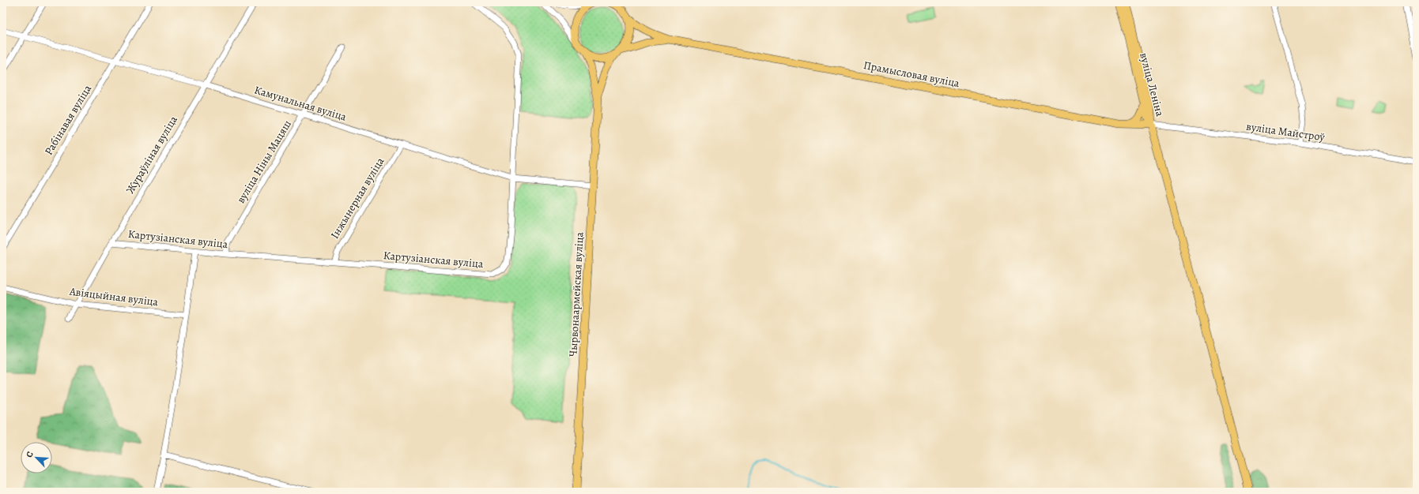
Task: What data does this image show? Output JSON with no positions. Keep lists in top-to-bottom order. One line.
{"streets":{"main road":["Прамысловая вуліца","вуліца Леніна","Чырвонаармейская вуліца"],"street":["Камунальная вуліца","Рабінавая вуліца","вуліца Майстроў","Жураўліная вуліца","вуліца Ніны Мацяш","Інжынерная вуліца","Картузіанская вуліца","Авіяцыйная вуліца"]},"crossings":[["Прамысловая вуліца","вуліца Леніна"],["Прамысловая вуліца","вуліца Майстроў"],["вуліца Леніна","вуліца Майстроў"],["Камунальная вуліца","Рабінавая вуліца"],["Камунальная вуліца","Жураўліная вуліца"],["Камунальная вуліца","вуліца Ніны Мацяш"],["Камунальная вуліца","Інжынерная вуліца"],["Камунальная вуліца","Картузіанская вуліца"],["Камунальная вуліца","Чырвонаармейская вуліца"],["Жураўліная вуліца","Картузіанская вуліца"],["Жураўліная вуліца","Авіяцыйная вуліца"],["вуліца Ніны Мацяш","Картузіанская вуліца"],["Інжынерная вуліца","Картузіанская вуліца"]],"north":"top left"}
